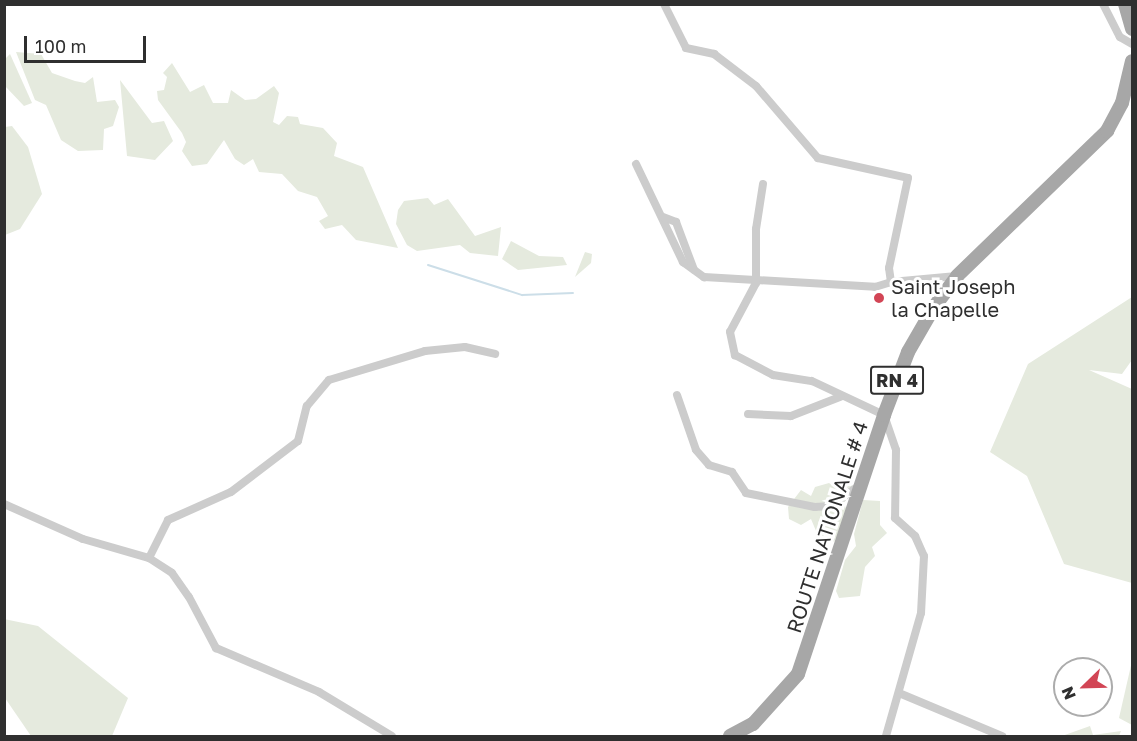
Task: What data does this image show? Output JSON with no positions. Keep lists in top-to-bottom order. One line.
{"streets":{"main road":["RN 4","ROUTE NATIONALE # 4"]},"places":["Saint Joseph la Chapelle"],"scale_bar":"100 m","north":"bottom left"}
